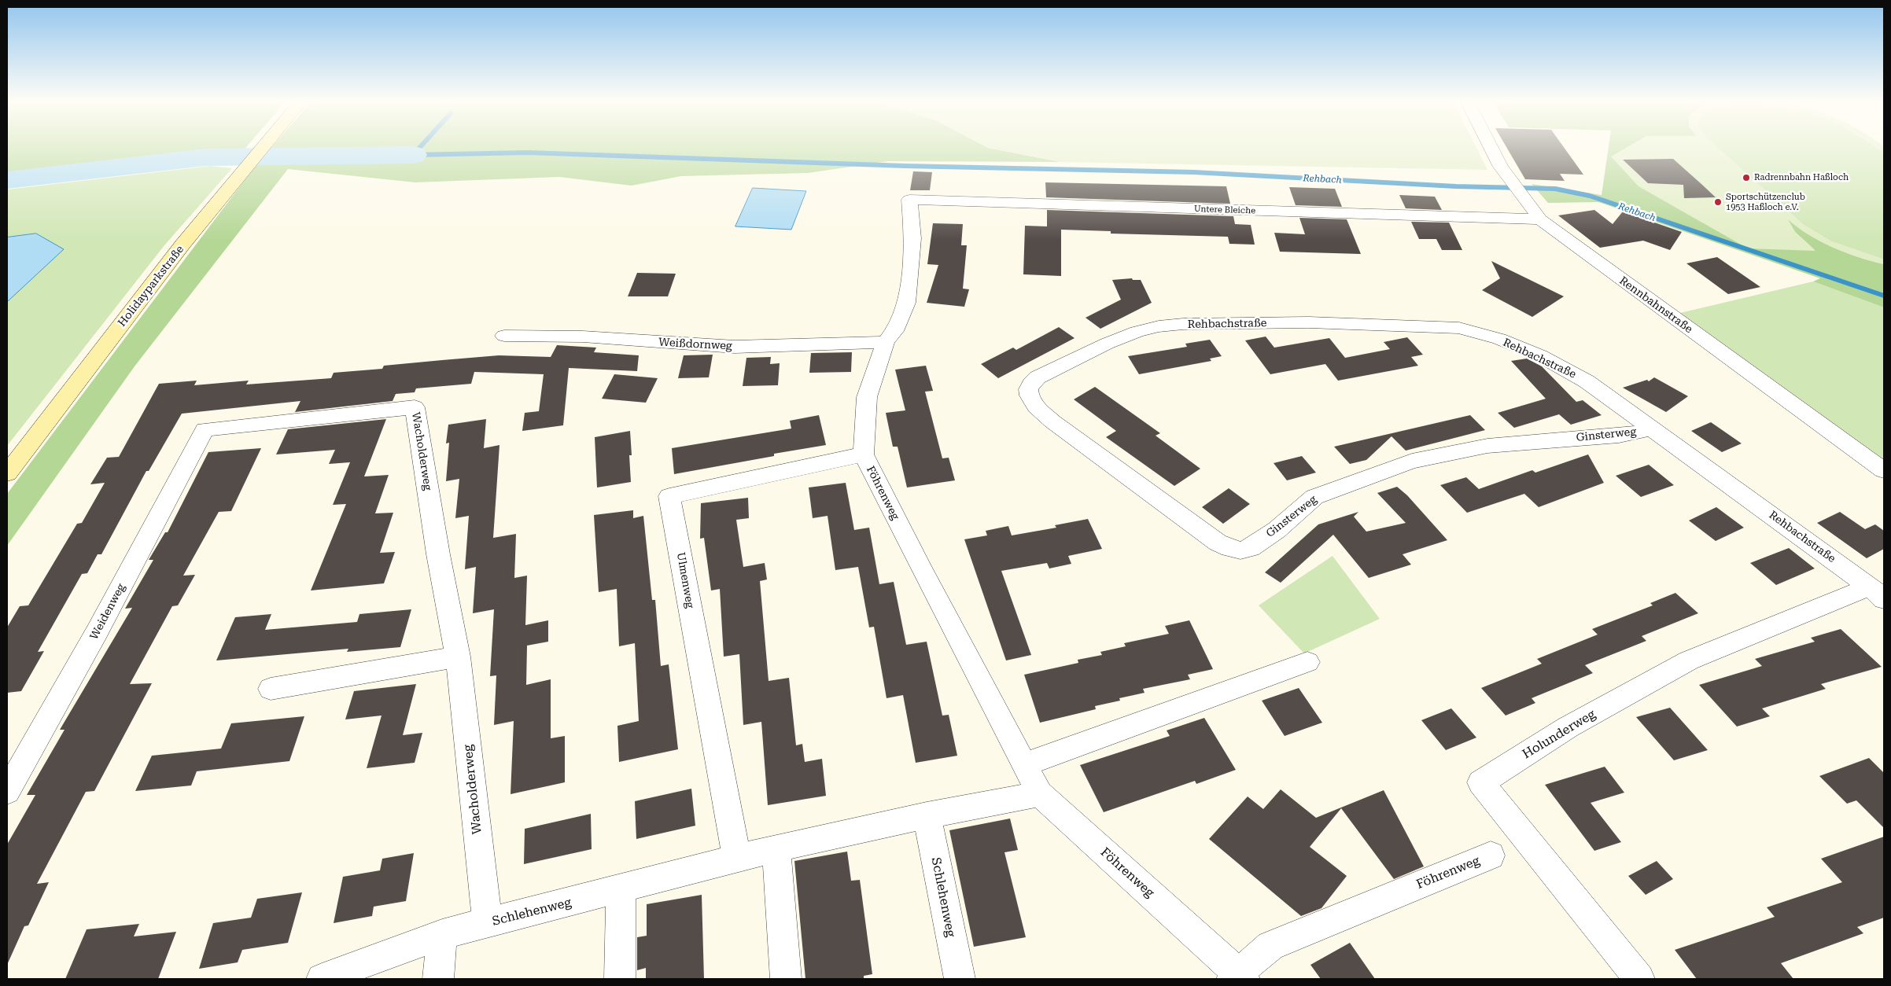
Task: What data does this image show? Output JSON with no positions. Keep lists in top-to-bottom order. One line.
{"streets":{"main road":["Holidayparkstraße"],"street":["Untere Bleiche","Rennbahnstraße","Rehbachstraße","Weißdornweg","Ginsterweg","Wacholderweg","Föhrenweg","Ulmenweg","Weidenweg","Holunderweg","Schlehenweg"]},"crossings":[["Untere Bleiche","Rennbahnstraße"],["Untere Bleiche","Föhrenweg"],["Rehbachstraße","Ginsterweg"],["Rehbachstraße","Holunderweg"],["Weißdornweg","Föhrenweg"],["Wacholderweg","Weidenweg"],["Wacholderweg","Schlehenweg"],["Föhrenweg","Ulmenweg"],["Föhrenweg","Schlehenweg"],["Ulmenweg","Schlehenweg"]],"water":["Rehbach"],"places":["Radrennbahn Haßloch","Sportschützenclub 1953 Haßloch e.V."]}
